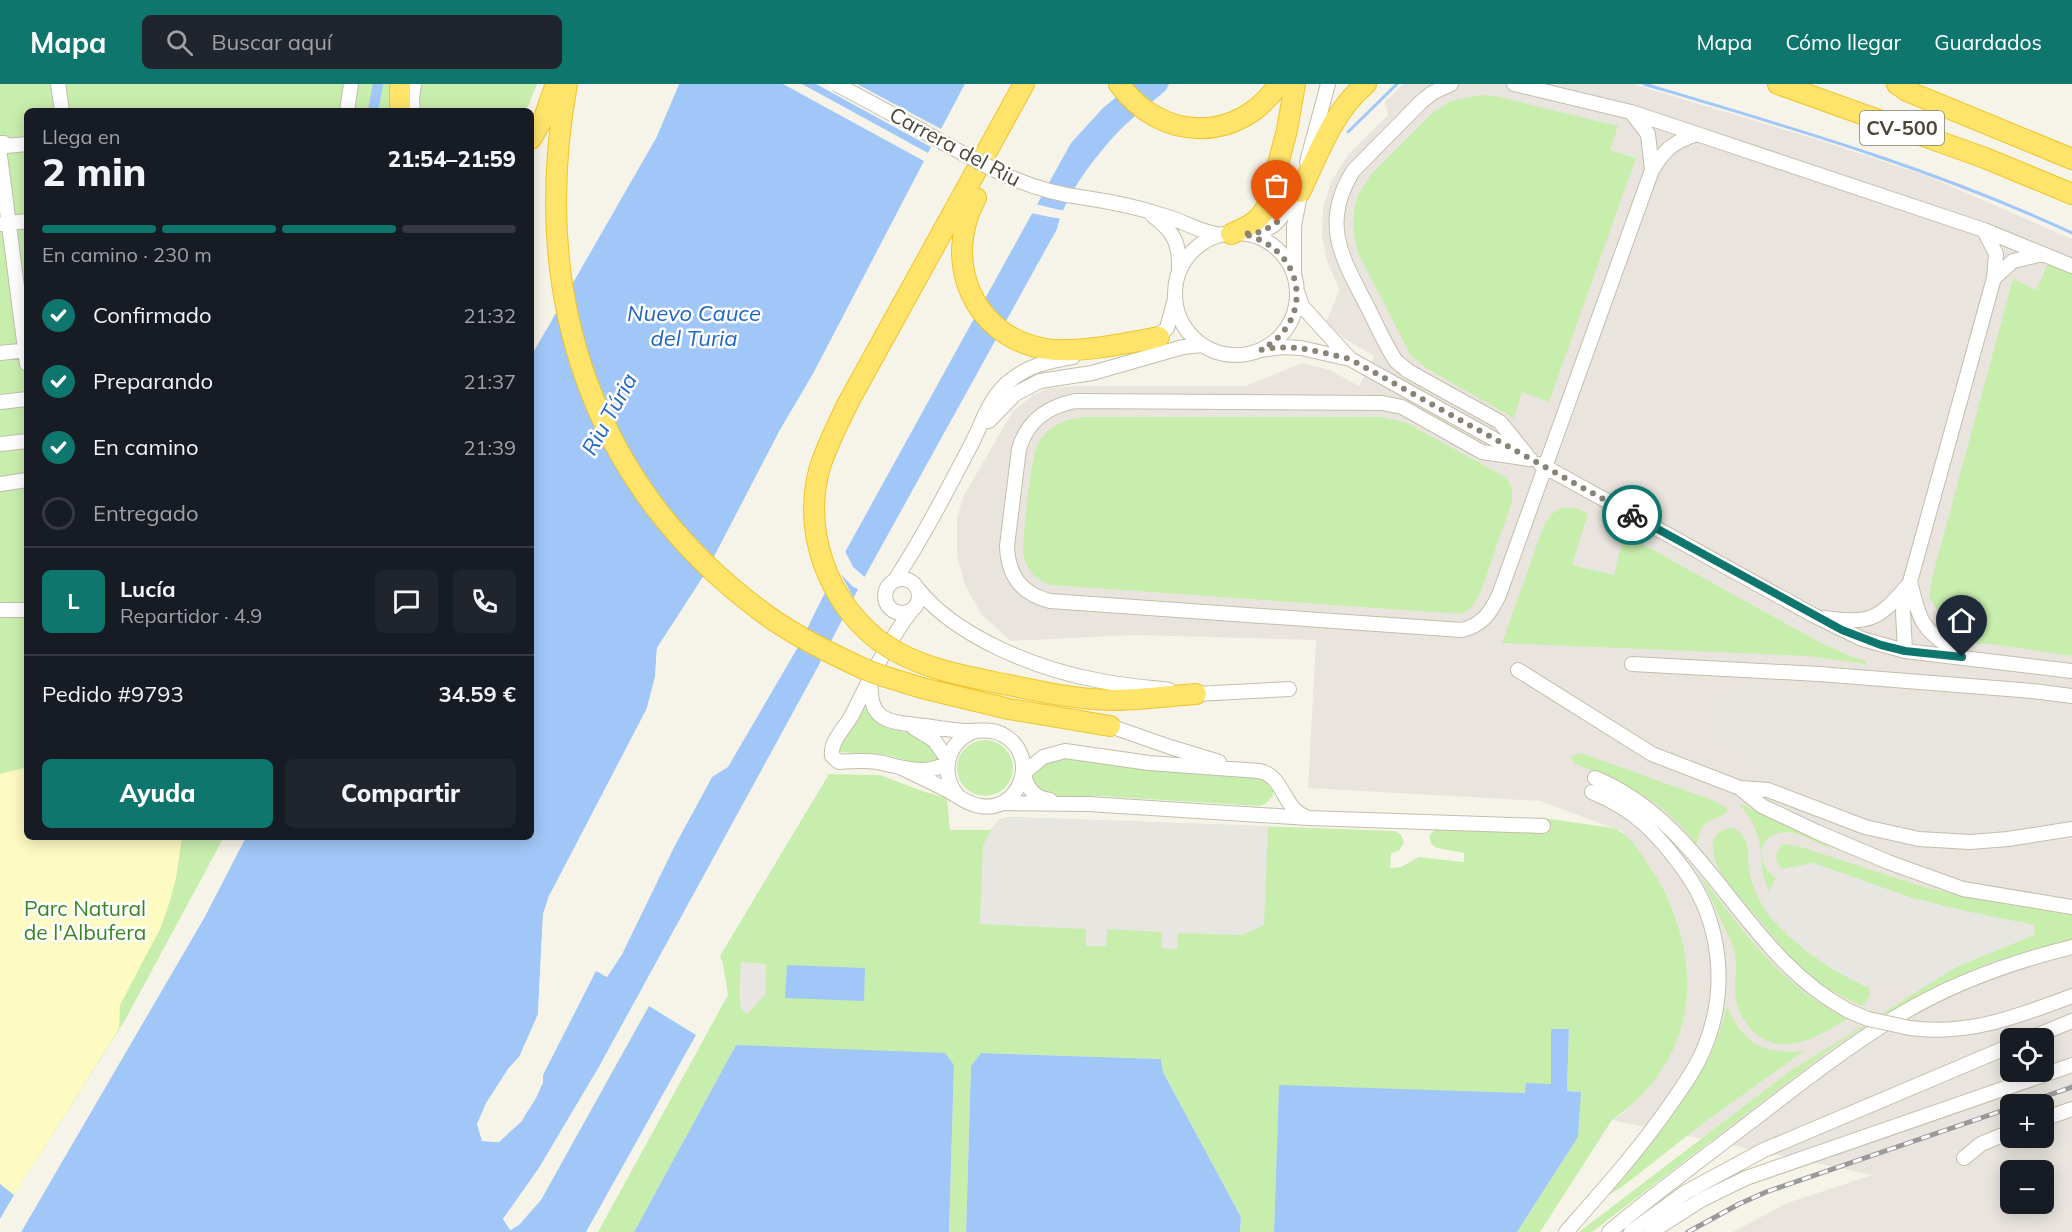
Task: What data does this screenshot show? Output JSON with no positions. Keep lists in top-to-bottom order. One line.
{"streets":{"highway":["CV-500"],"street":["Carrera del Riu"]},"water":["Nuevo Cauce del Turia","Riu Túria"],"parks":["Parc Natural de l'Albufera"],"page":{"header":"Mapa","search":"Buscar aquí","nav":["Mapa","Cómo llegar","Guardados"],"heading":["2 min","Llega en","21:54–21:59"],"panel":["Lucía","Repartidor · 4.9","Pedido #9793","34.59 €"],"bar":"En camino · 230 m","list":[["Confirmado","21:32"],["Preparando","21:37"],["En camino","21:39"],"Entregado"],"round":"L","buttons":["Ayuda","Compartir"],"map_buttons":["+","−"]}}
